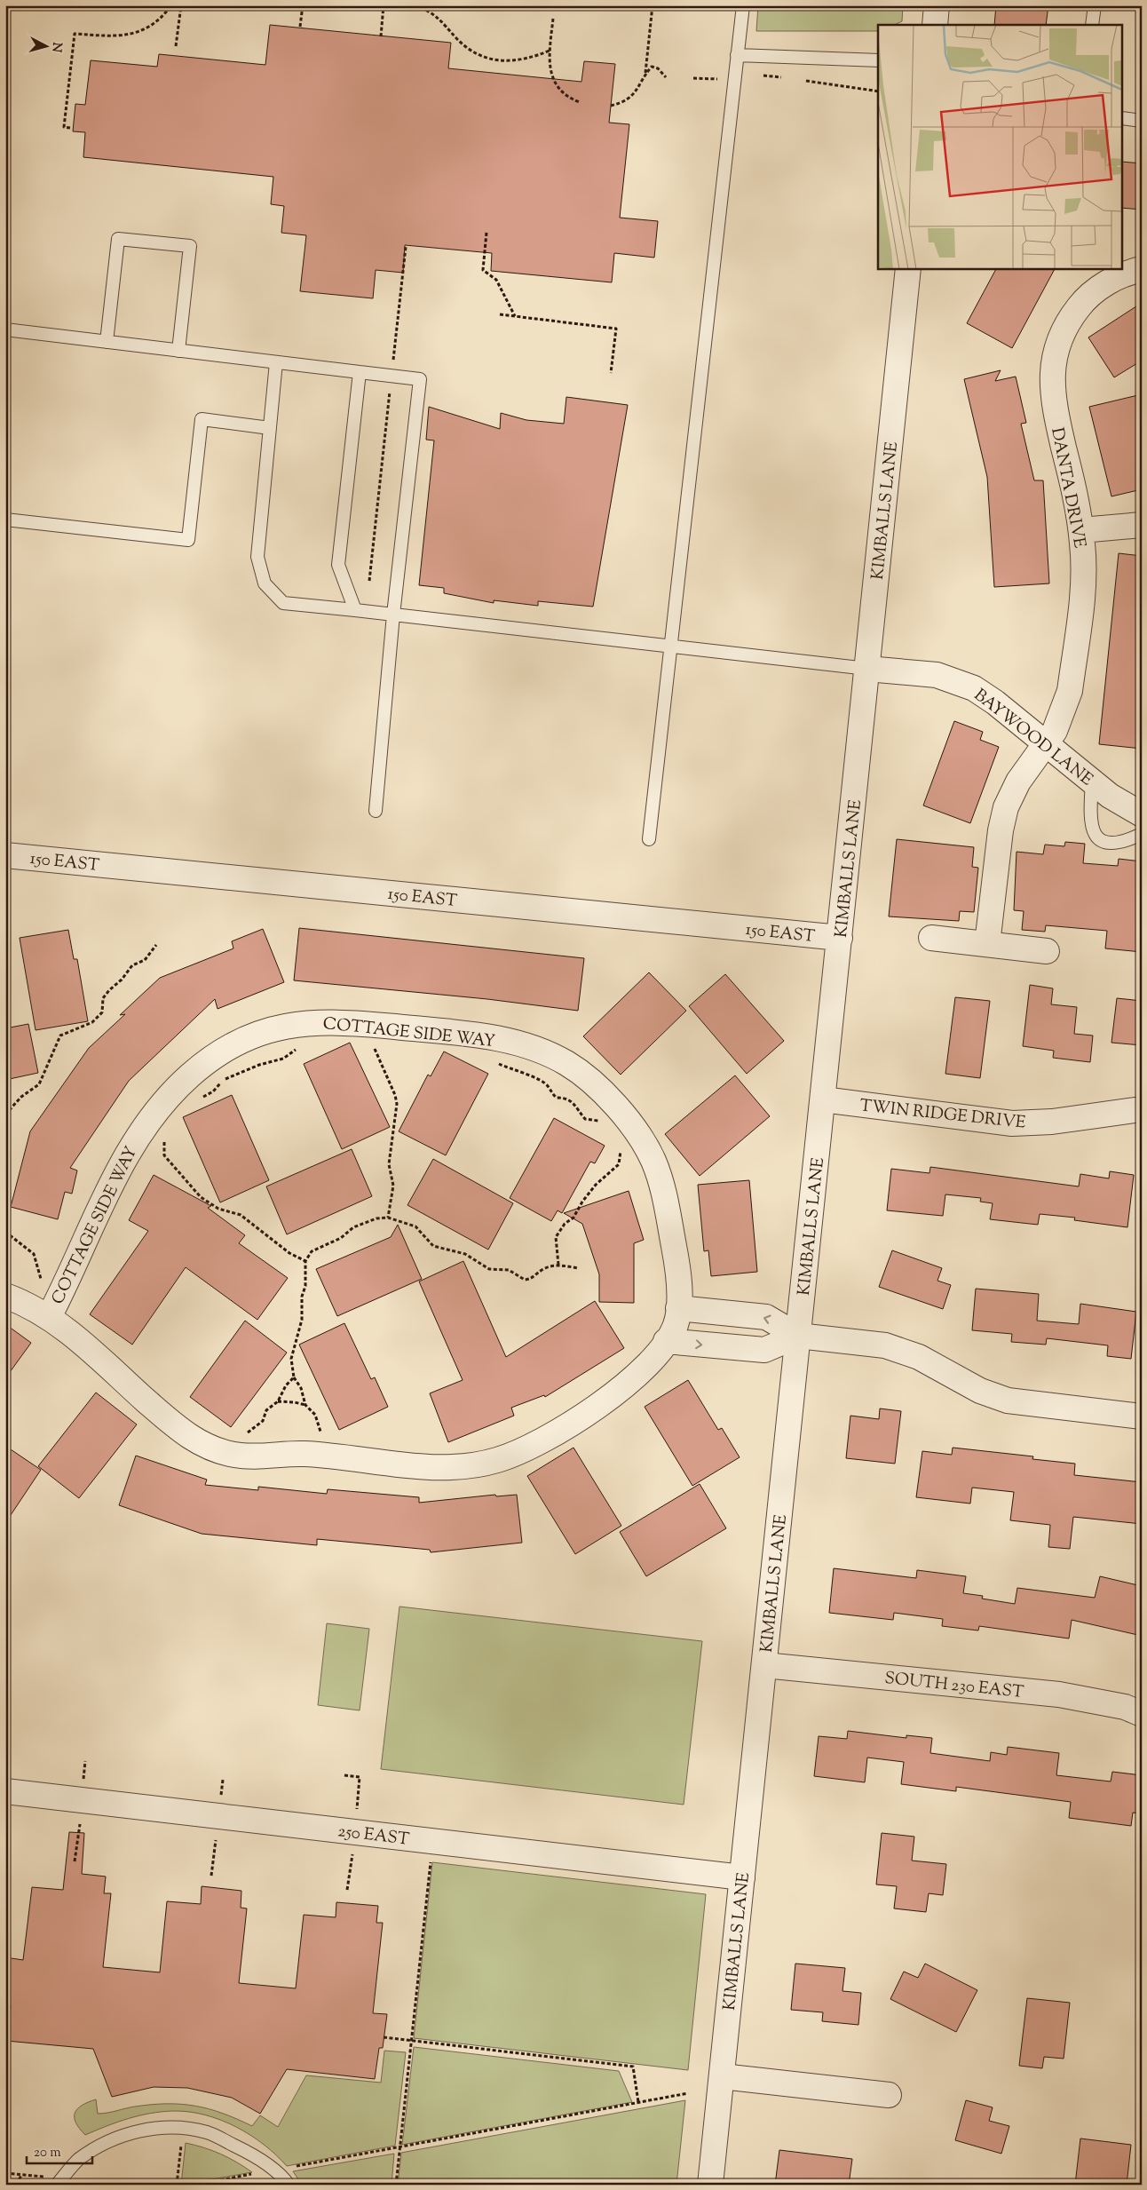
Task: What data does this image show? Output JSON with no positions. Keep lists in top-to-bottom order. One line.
{"streets":{"street":["DANTA DRIVE","KIMBALLS LANE","BAYWOOD LANE","150 EAST","COTTAGE SIDE WAY","TWIN RIDGE DRIVE","SOUTH 230 EAST","250 EAST"]},"crossings":[["DANTA DRIVE","BAYWOOD LANE"],["KIMBALLS LANE","BAYWOOD LANE"],["KIMBALLS LANE","150 EAST"],["KIMBALLS LANE","TWIN RIDGE DRIVE"],["KIMBALLS LANE","SOUTH 230 EAST"],["KIMBALLS LANE","250 EAST"]],"scale_bar":"20 m","north":"right"}
